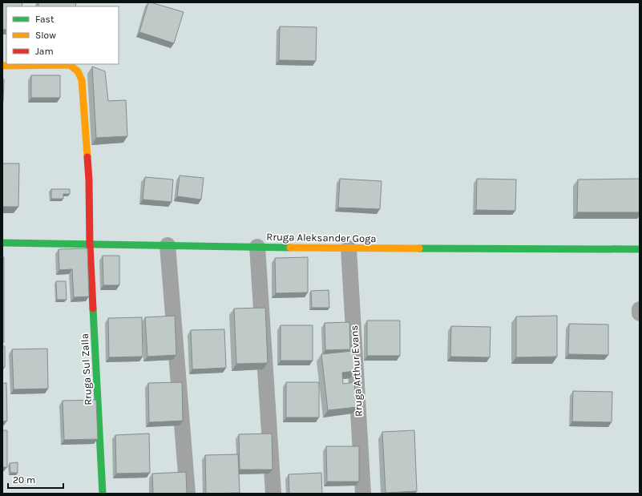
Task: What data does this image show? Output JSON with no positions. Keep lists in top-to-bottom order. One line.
{"streets":{"main road":["Rruga Aleksander Goga","Rruga Sul Zalla"],"street":["Rruga Arthur Evans"]},"crossings":[["Rruga Aleksander Goga","Rruga Sul Zalla"],["Rruga Aleksander Goga","Rruga Arthur Evans"]],"legend":["Fast","Slow","Jam"],"scale_bar":"20 m"}
